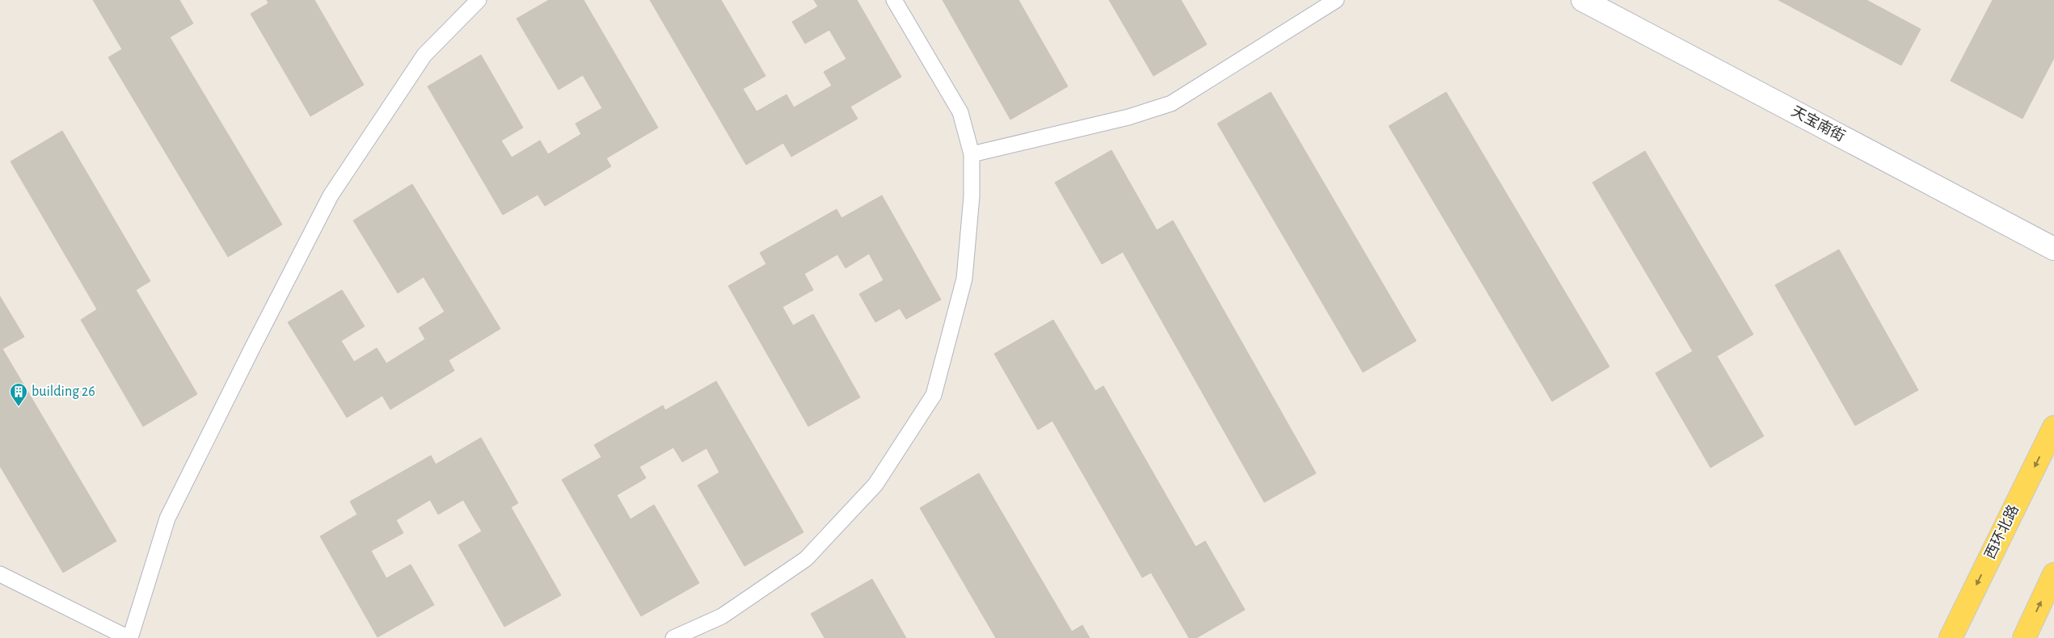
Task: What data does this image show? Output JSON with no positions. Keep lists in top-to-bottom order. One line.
{"streets":{"main road":["西环北路"],"street":["天宝南街"]},"places":{"building":["building 26"]}}
